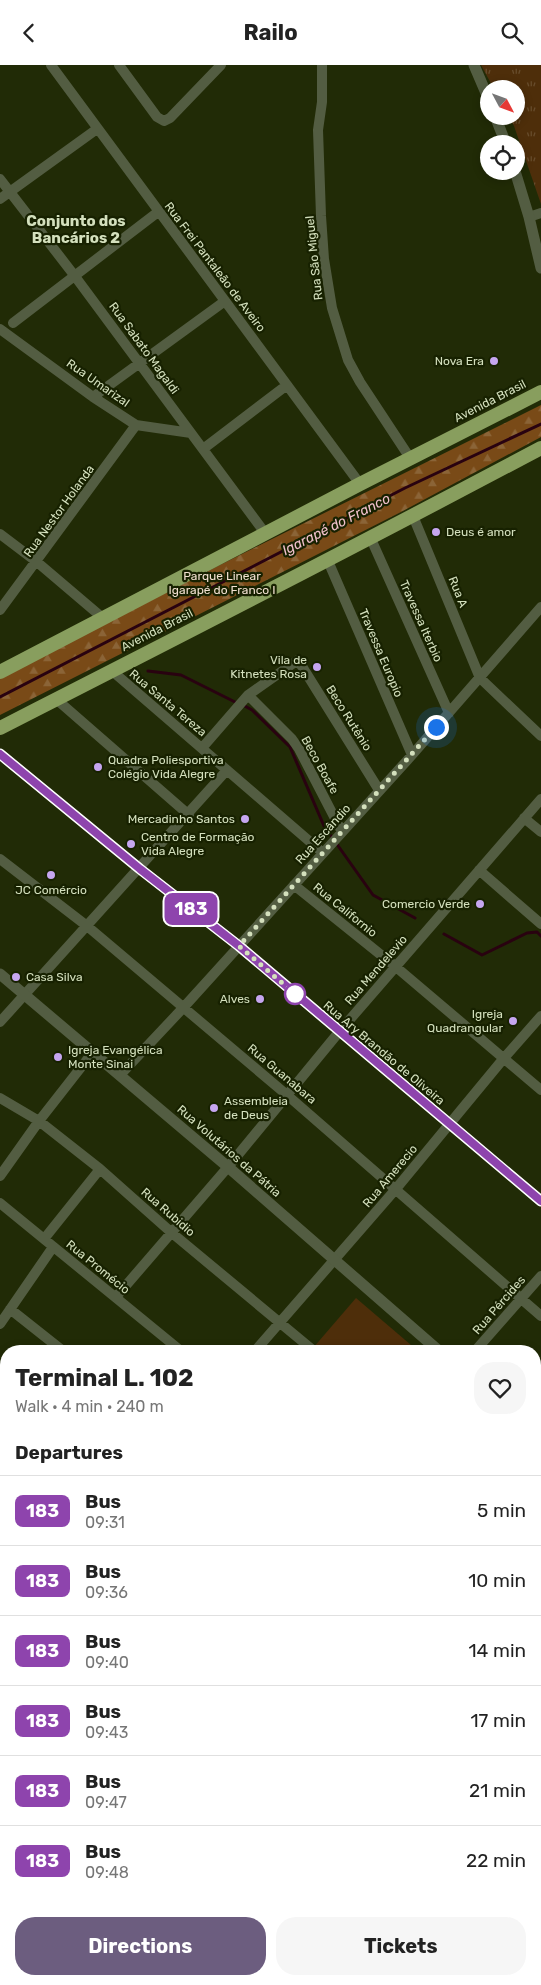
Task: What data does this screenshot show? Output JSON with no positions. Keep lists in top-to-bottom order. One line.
{"streets":{"highway":["Avenida Brasil"],"street":["Rua São Miguel","Rua Frei Pantaleão de Aveiro","Rua Sabato Magaldi","Rua Umarizal","Rua Nestor Holanda","Rua A","Travessa Iterbio","Travessa Europio","Rua Santa Tereza","Beco Rutênio","Beco Boafe","Rua Escândio","Rua Californio","Rua Mendelevio","Rua Ary Brandão de Oliveira","Rua Guanabara","Rua Volutários da Pátria","Rua Amerecio","Rua Rubidio","Rua Promécio","Rua Pércides"]},"crossings":[["Rua São Miguel","Avenida Brasil"],["Rua Frei Pantaleão de Aveiro","Avenida Brasil"],["Rua Sabato Magaldi","Rua Umarizal"],["Rua Sabato Magaldi","Avenida Brasil"],["Rua Umarizal","Rua Nestor Holanda"],["Avenida Brasil","Rua A"],["Avenida Brasil","Travessa Iterbio"],["Avenida Brasil","Travessa Europio"],["Avenida Brasil","Rua Santa Tereza"],["Rua A","Rua Escândio"],["Travessa Iterbio","Rua Escândio"],["Travessa Europio","Rua Escândio"],["Rua Santa Tereza","Rua Escândio"],["Beco Rutênio","Beco Boafe"],["Beco Rutênio","Rua Escândio"],["Beco Boafe","Rua Escândio"],["Rua Escândio","Rua Californio"],["Rua Escândio","Rua Ary Brandão de Oliveira"],["Rua Escândio","Rua Guanabara"],["Rua Escândio","Rua Volutários da Pátria"],["Rua Californio","Rua Mendelevio"],["Rua Californio","Rua Amerecio"],["Rua Mendelevio","Rua Ary Brandão de Oliveira"],["Rua Mendelevio","Rua Guanabara"],["Rua Mendelevio","Rua Volutários da Pátria"],["Rua Mendelevio","Rua Rubidio"],["Rua Mendelevio","Rua Promécio"],["Rua Ary Brandão de Oliveira","Rua Amerecio"],["Rua Guanabara","Rua Amerecio"],["Rua Guanabara","Rua Pércides"],["Rua Volutários da Pátria","Rua Amerecio"],["Rua Amerecio","Rua Rubidio"]],"districts":["Conjunto dos Bancários 2"],"water":["Igarapé do Franco"],"parks":["Parque Linear Igarapé do Franco I"],"places":["Nova Era","Deus é amor","Vila de Kitnetes Rosa","Quadra Poliesportiva Colégio Vida Alegre","Mercadinho Santos","Centro de Formação Vida Alegre","JC Comércio","Comercio Verde","Casa Silva","Alves","Igreja Quadrangular","Igreja Evangélica Monte Sinai","Assembleia de Deus"],"lines":["bus line 183"],"north":"bottom right","page":{"header":"Railo","on_map":"183","heading":[["Terminal L. 102","Walk · 4 min · 240 m"],"Departures"],"list":[{"mark":"183","name":"Bus","note":"09:31","value":"5 min"},{"mark":"183","name":"Bus","note":"09:36","value":"10 min"},{"mark":"183","name":"Bus","note":"09:40","value":"14 min"},{"mark":"183","name":"Bus","note":"09:43","value":"17 min"},{"mark":"183","name":"Bus","note":"09:47","value":"21 min"},{"mark":"183","name":"Bus","note":"09:48","value":"22 min"}],"buttons":["Directions","Tickets"]}}
